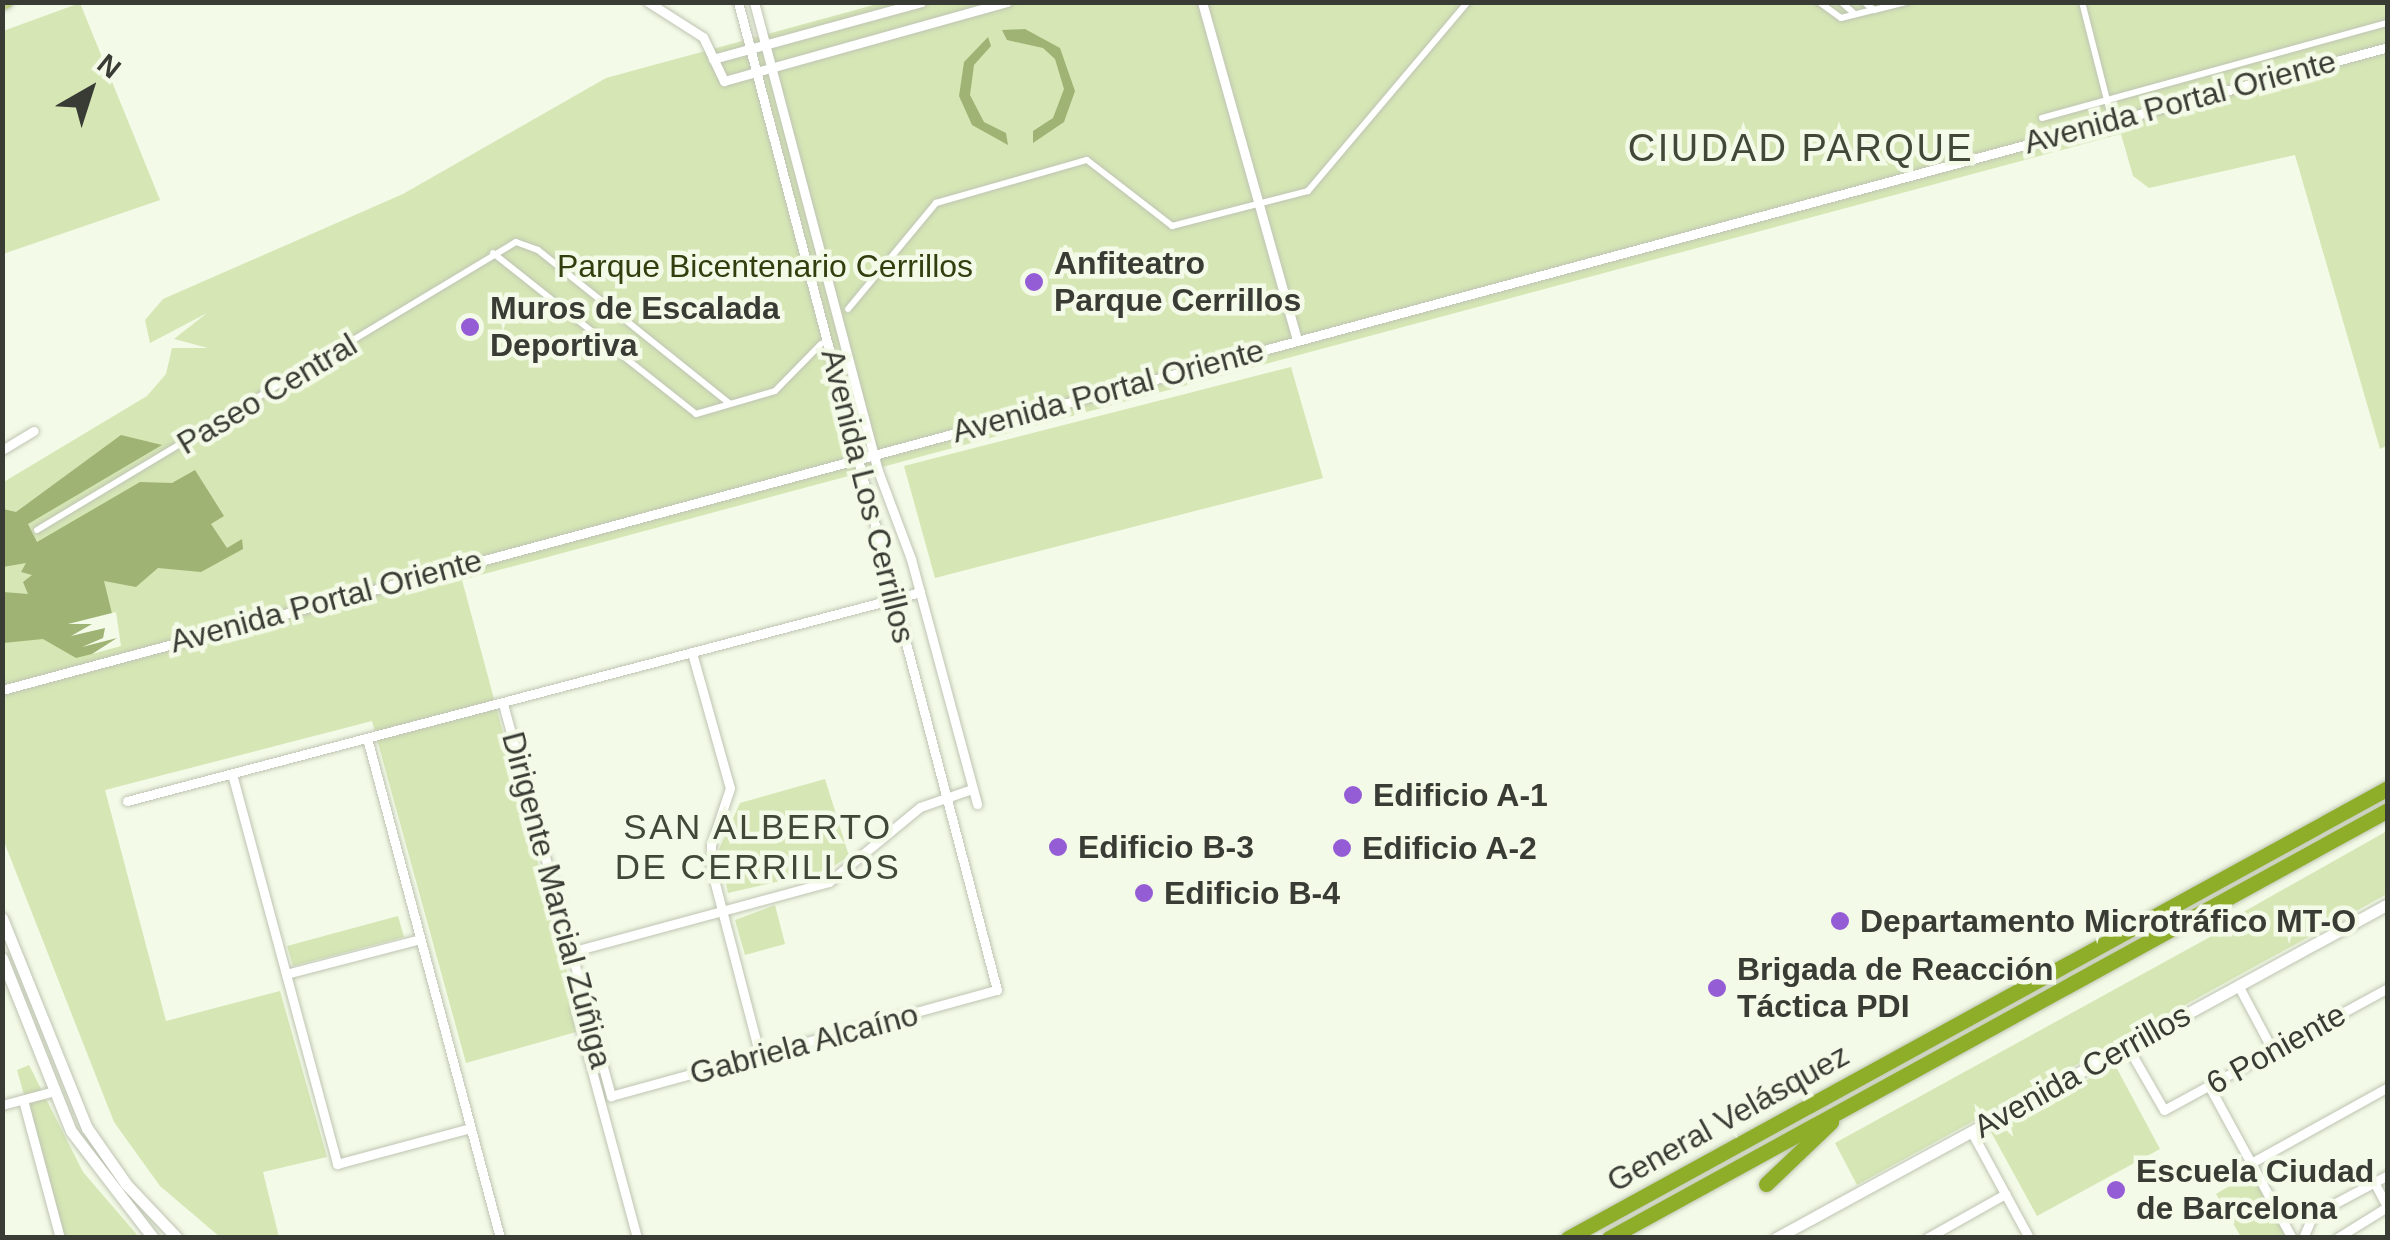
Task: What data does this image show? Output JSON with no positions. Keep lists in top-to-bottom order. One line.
{"streets":{"highway":["General Velásquez"],"main road":["Avenida Cerrillos"],"street":["Avenida Portal Oriente","Paseo Central","Avenida Los Cerrillos","Dirigente Marcial Zúñiga","Gabriela Alcaíno","6 Poniente"]},"crossings":[["Avenida Portal Oriente","Avenida Los Cerrillos"],["Avenida Los Cerrillos","Gabriela Alcaíno"],["Dirigente Marcial Zúñiga","Gabriela Alcaíno"],["6 Poniente","Avenida Cerrillos"]],"districts":["CIUDAD PARQUE","SAN ALBERTO DE CERRILLOS"],"parks":["Parque Bicentenario Cerrillos"],"places":["Anfiteatro Parque Cerrillos","Muros de Escalada Deportiva","Edificio A-1","Edificio B-3","Edificio A-2","Edificio B-4","Departamento Microtráfico MT-O","Brigada de Reacción Táctica PDI","Escuela Ciudad de Barcelona"],"north":"top right"}
